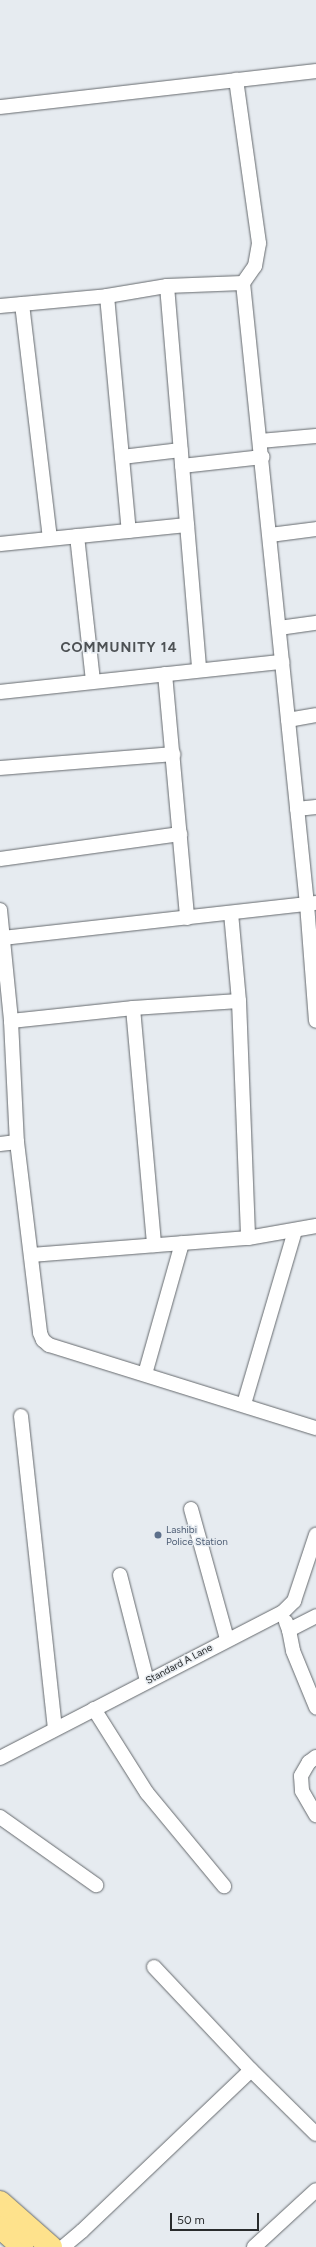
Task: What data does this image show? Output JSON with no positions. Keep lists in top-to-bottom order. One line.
{"streets":{"street":["Standard A Lane"]},"districts":["COMMUNITY 14"],"places":["Lashibi Police Station"],"scale_bar":"50 m"}
